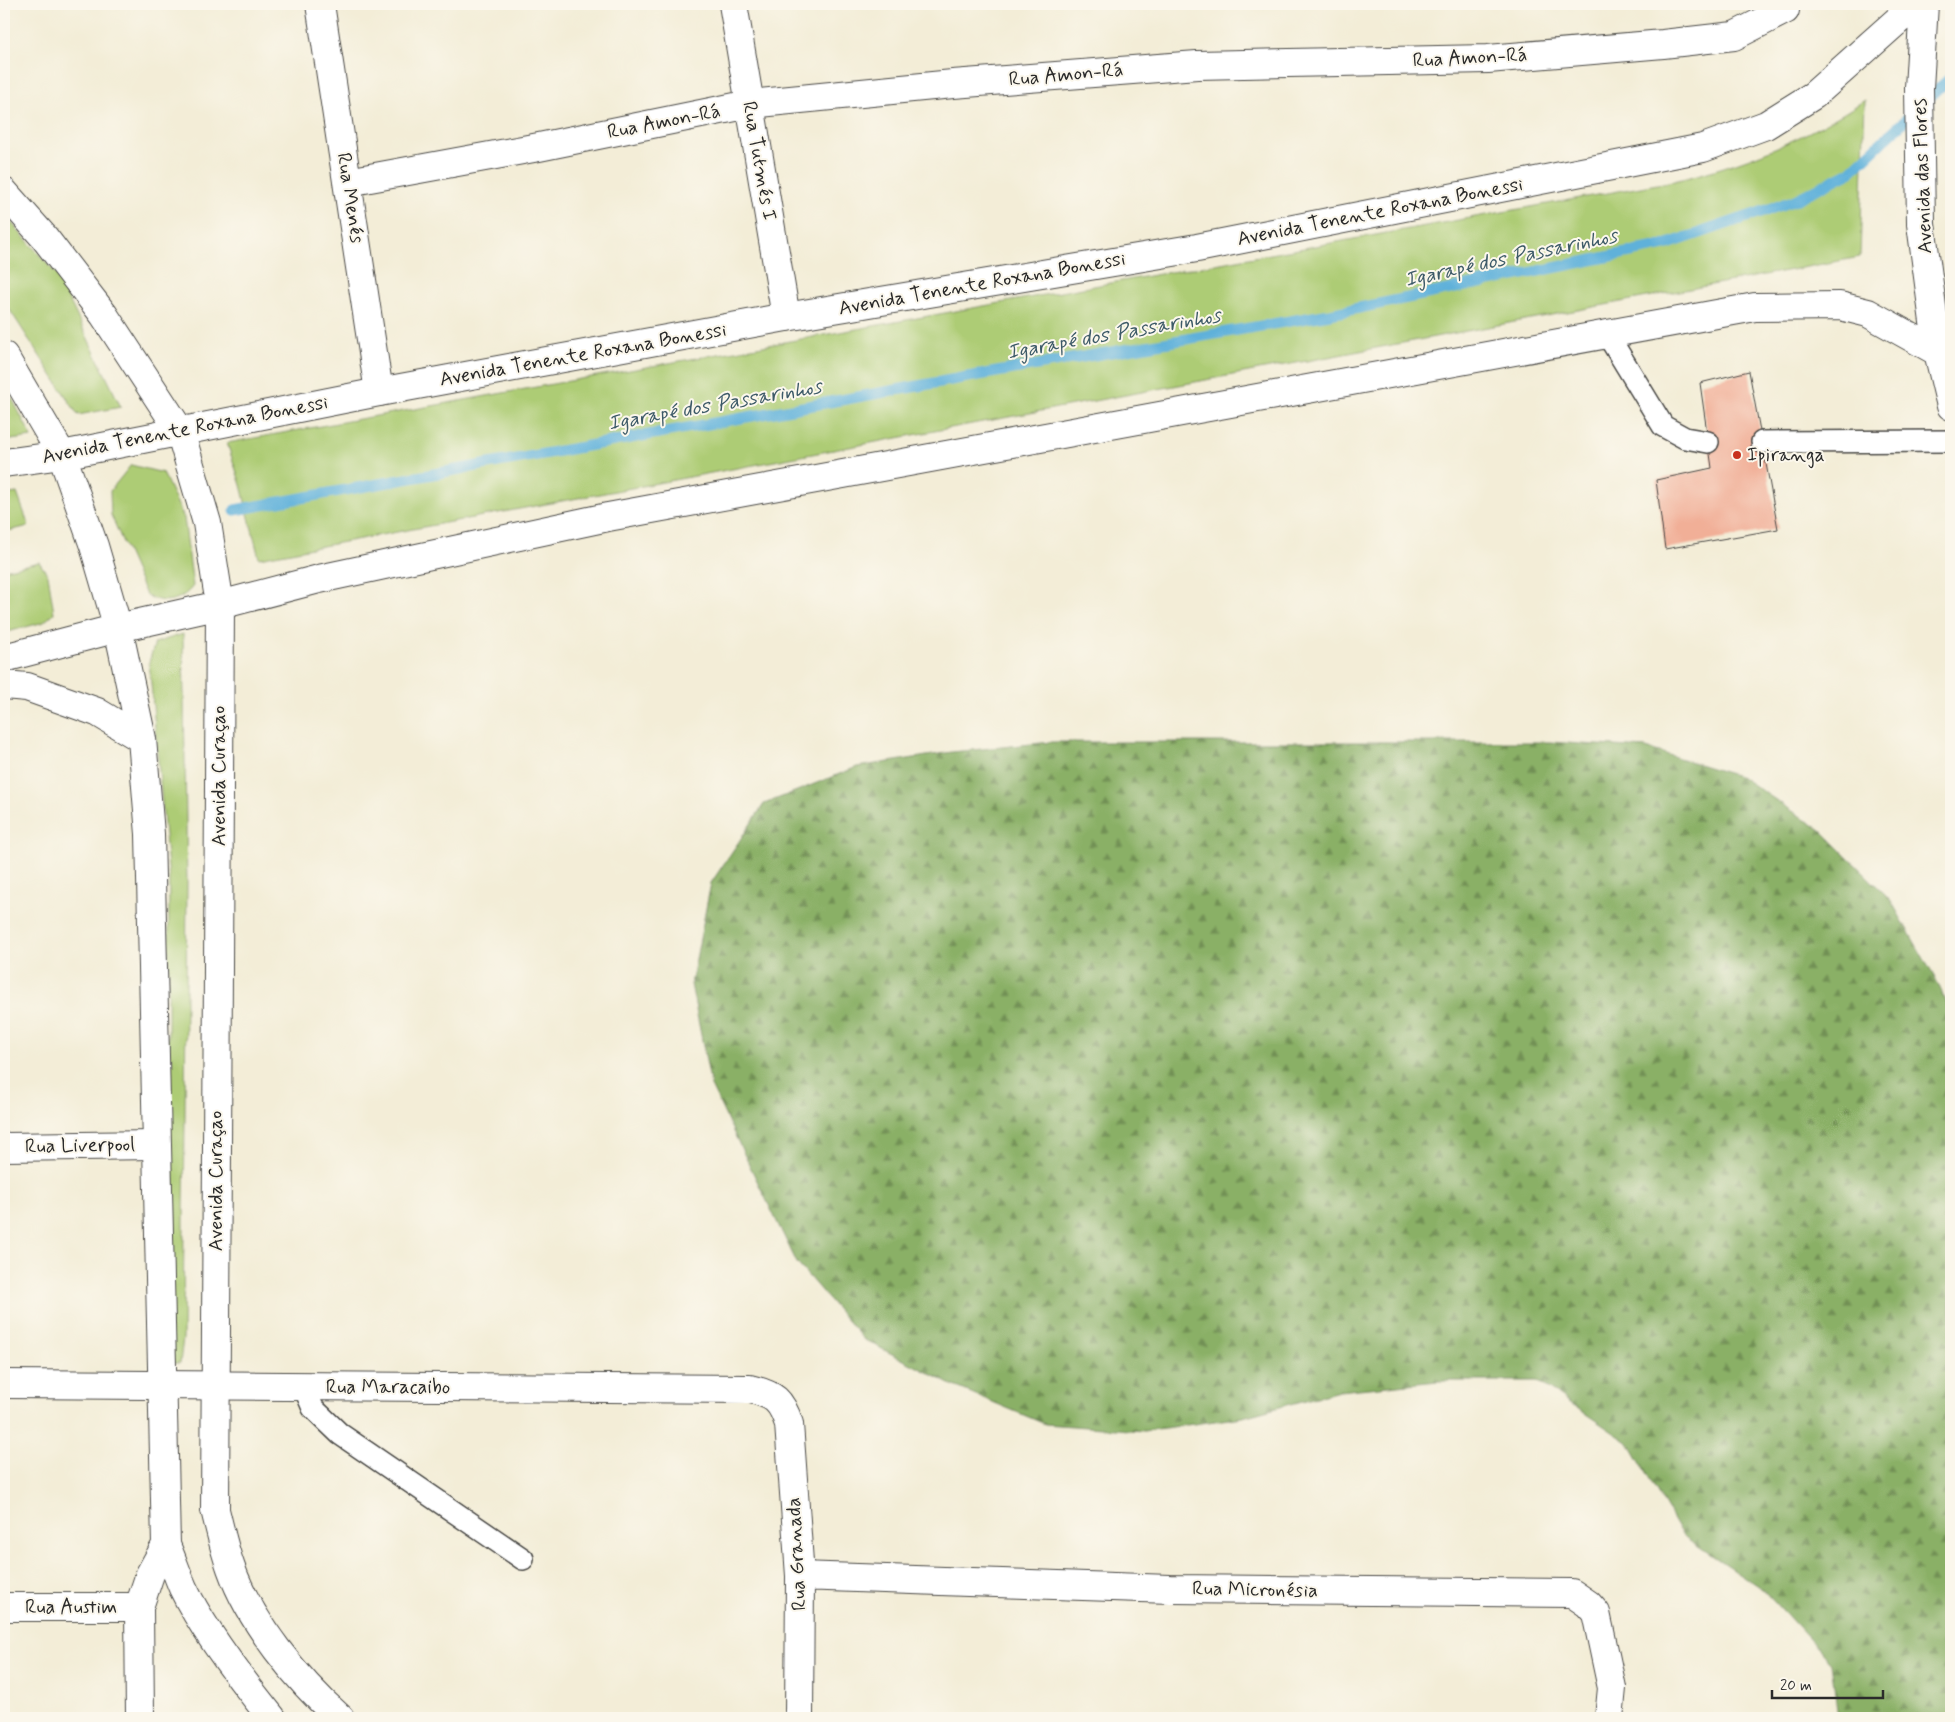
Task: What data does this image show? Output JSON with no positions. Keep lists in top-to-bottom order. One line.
{"streets":{"street":["Rua Amon-Rá","Rua Tutmés I","Avenida das Flores","Rua Menés","Avenida Tenente Roxana Bonessi","Avenida Curaçao","Rua Liverpool","Rua Maracaibo","Rua Granada","Rua Micronésia","Rua Austim"]},"crossings":[["Rua Amon-Rá","Rua Tutmés I"],["Rua Amon-Rá","Rua Menés"],["Rua Tutmés I","Avenida Tenente Roxana Bonessi"],["Rua Menés","Avenida Tenente Roxana Bonessi"],["Avenida Tenente Roxana Bonessi","Avenida Curaçao"],["Avenida Curaçao","Rua Maracaibo"],["Rua Maracaibo","Rua Granada"],["Rua Granada","Rua Micronésia"]],"water":["Igarapé dos Passarinhos"],"places":["Ipiranga"],"scale_bar":"20 m"}
